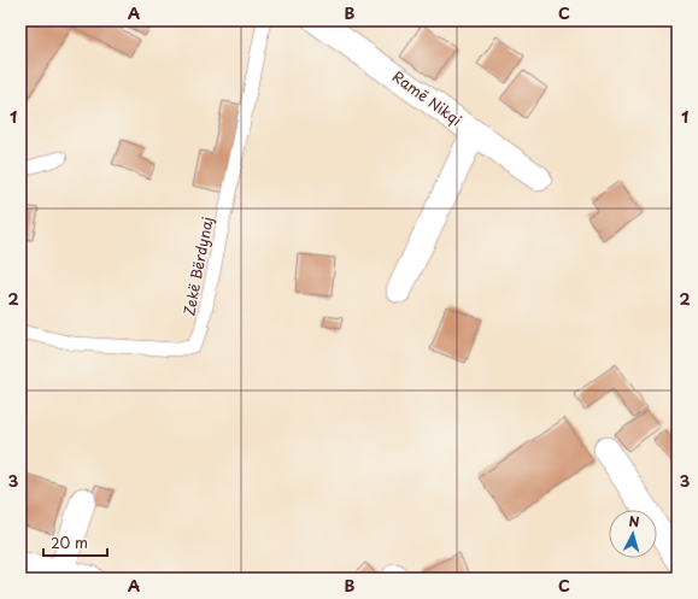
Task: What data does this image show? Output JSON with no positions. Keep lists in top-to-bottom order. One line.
{"streets":{"street":["Ramë Nikqi"],"lane":["Zekë Bërdynaj"]},"scale_bar":"20 m","north":"top","grid":{"columns":["A","B","C"],"rows":["1","2","3"]}}
